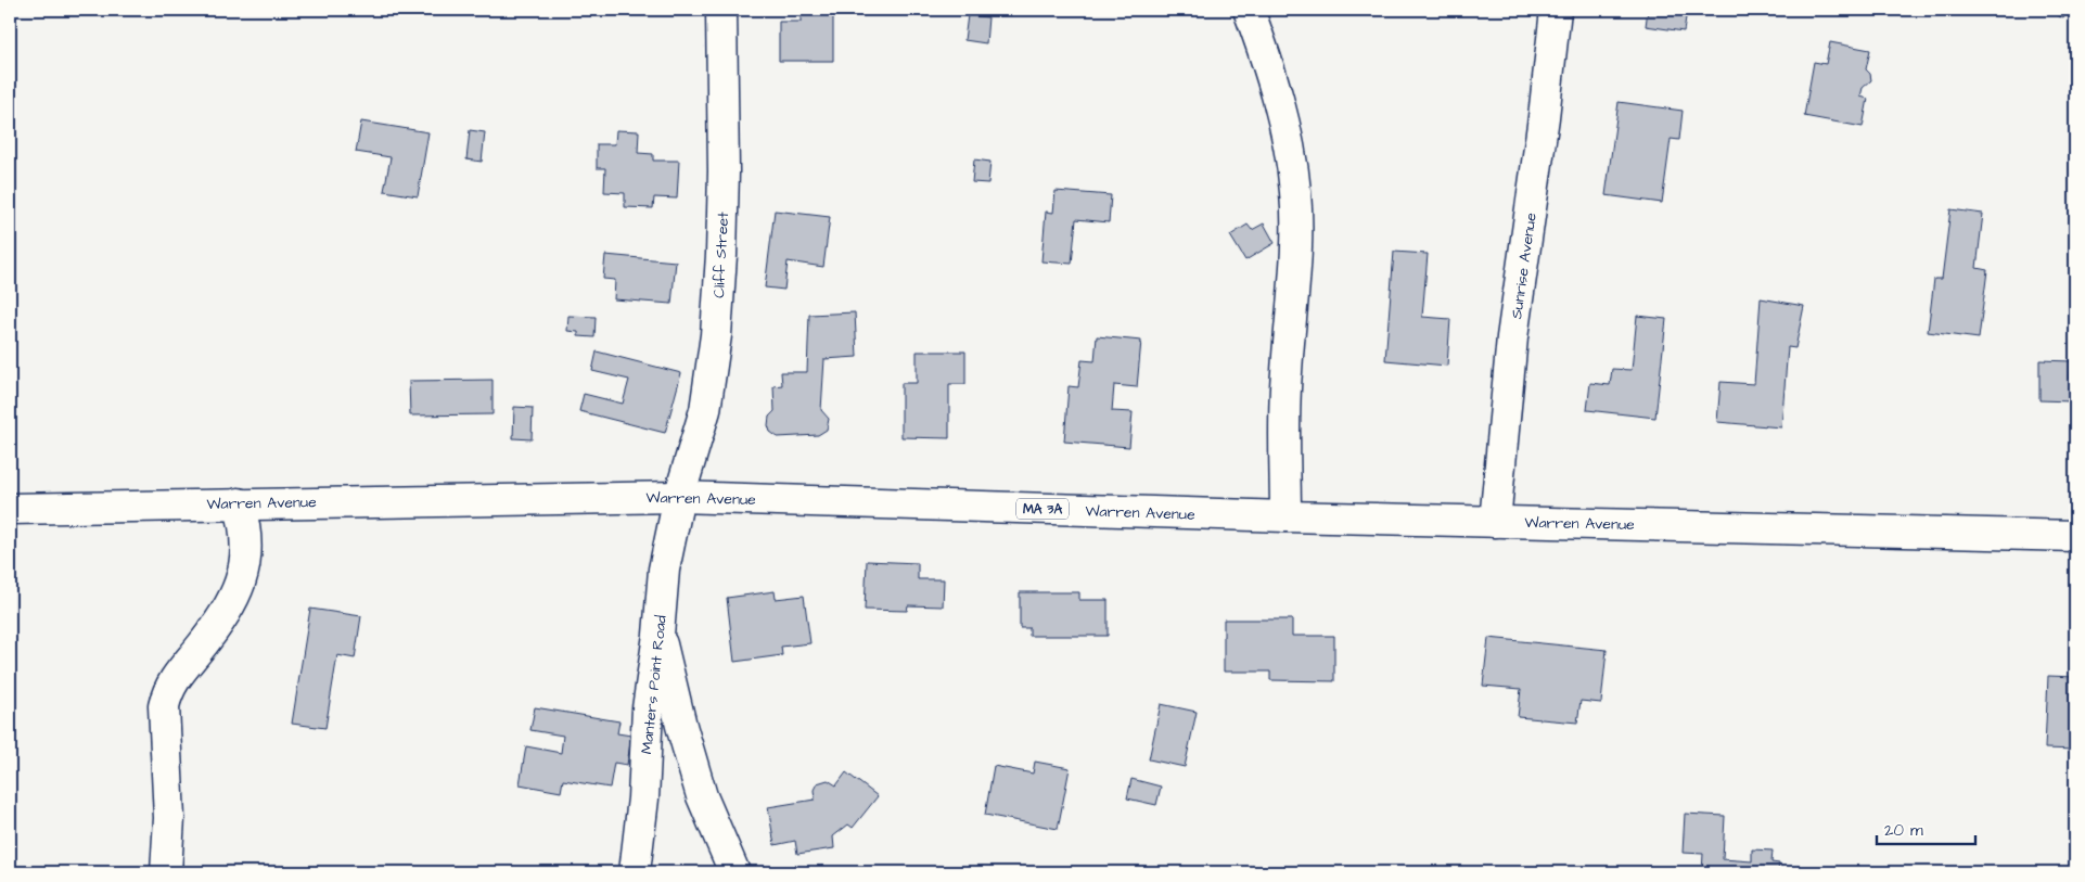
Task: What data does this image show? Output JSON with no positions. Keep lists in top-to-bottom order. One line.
{"streets":{"main road":["Cliff Street","Sunrise Avenue","Warren Avenue","MA 3A","Manters Point Road"]},"crossings":[["Cliff Street","Warren Avenue"],["Cliff Street","Manters Point Road"],["Sunrise Avenue","Warren Avenue"],["Warren Avenue","Manters Point Road"]],"scale_bar":"20 m"}
